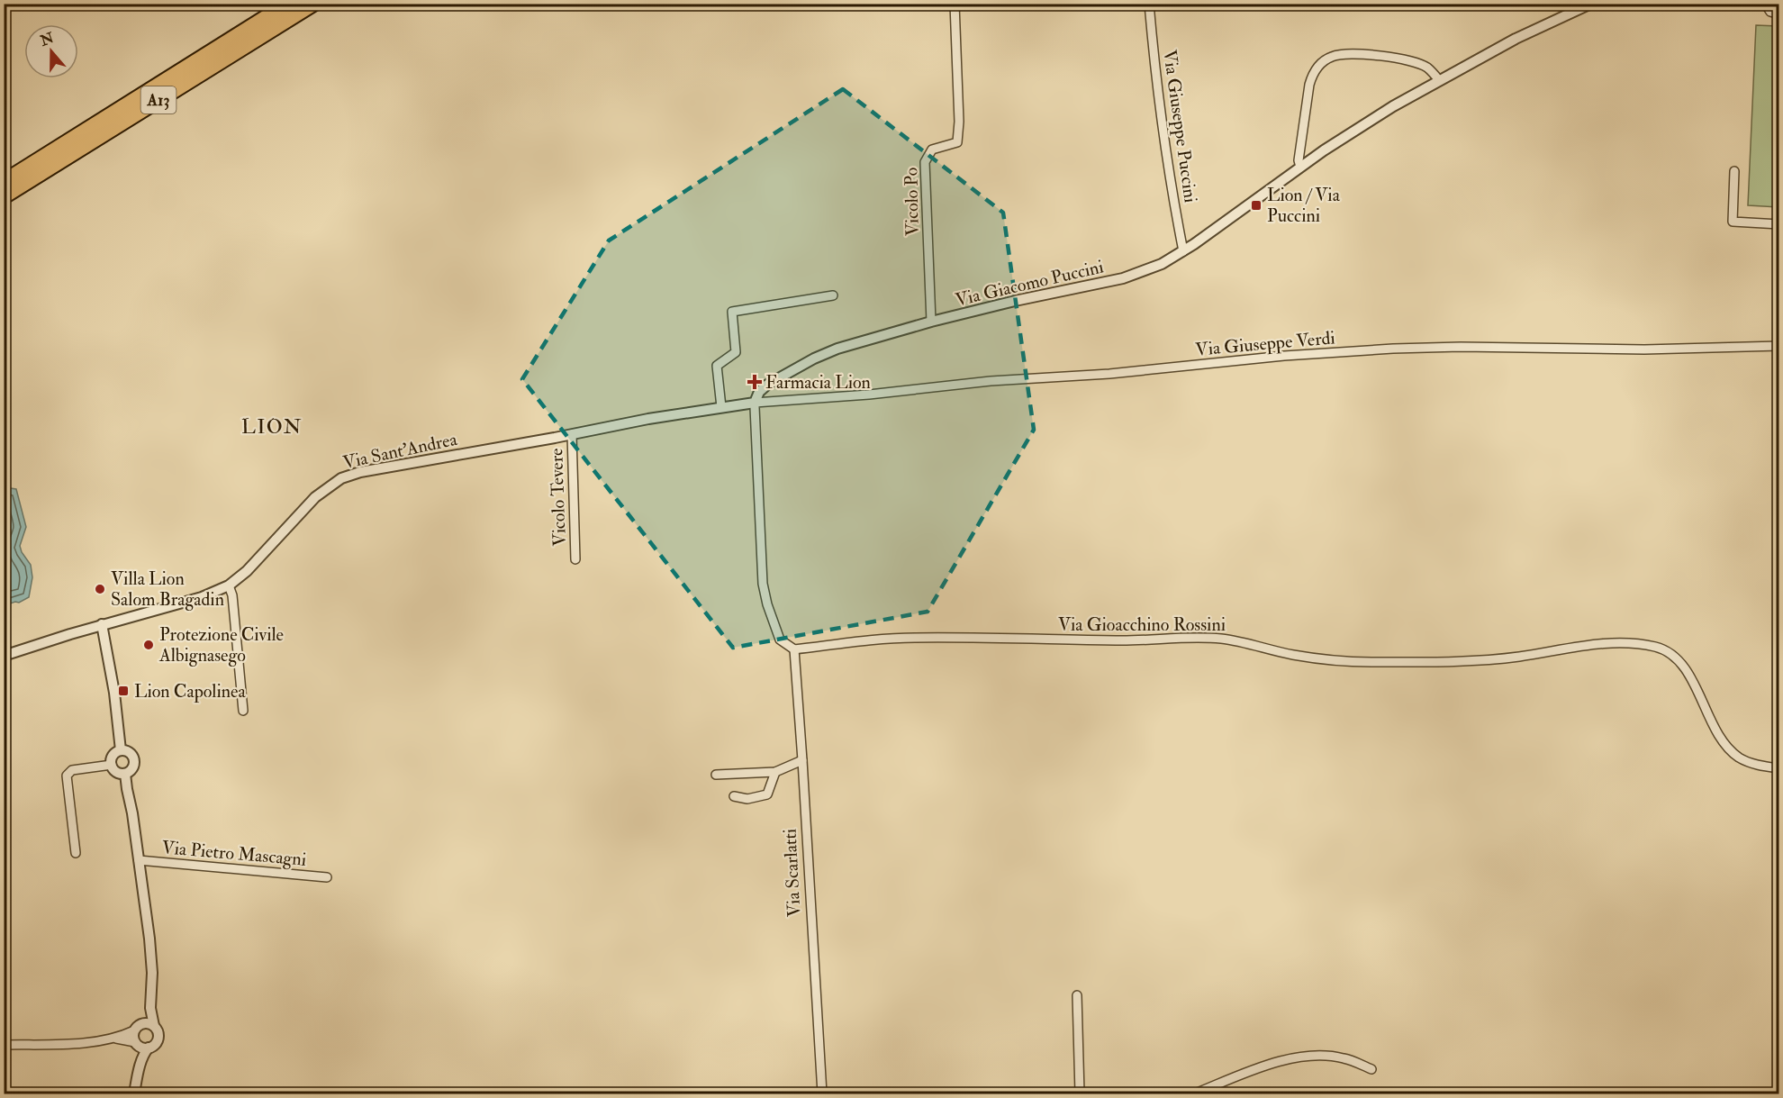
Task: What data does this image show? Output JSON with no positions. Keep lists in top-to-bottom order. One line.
{"streets":{"highway":["A13"],"street":["Via Giuseppe Puccini","Vicolo Po","Via Giacomo Puccini","Via Giuseppe Verdi","Via Sant'Andrea","Vicolo Tevere","Via Gioacchino Rossini","Via Pietro Mascagni","Via Scarlatti"]},"crossings":[["Via Giuseppe Puccini","Via Giacomo Puccini"],["Vicolo Po","Via Giacomo Puccini"],["Via Giacomo Puccini","Via Giuseppe Verdi"],["Via Giacomo Puccini","Via Sant'Andrea"],["Via Giuseppe Verdi","Via Sant'Andrea"],["Via Sant'Andrea","Vicolo Tevere"],["Via Gioacchino Rossini","Via Scarlatti"]],"districts":["LION"],"places":{"transit":["Lion / Via Puccini","Lion Capolinea"],"health":["Farmacia Lion"],"other":["Villa Lion Salom Bragadin","Protezione Civile Albignasego"]},"north":"top"}
